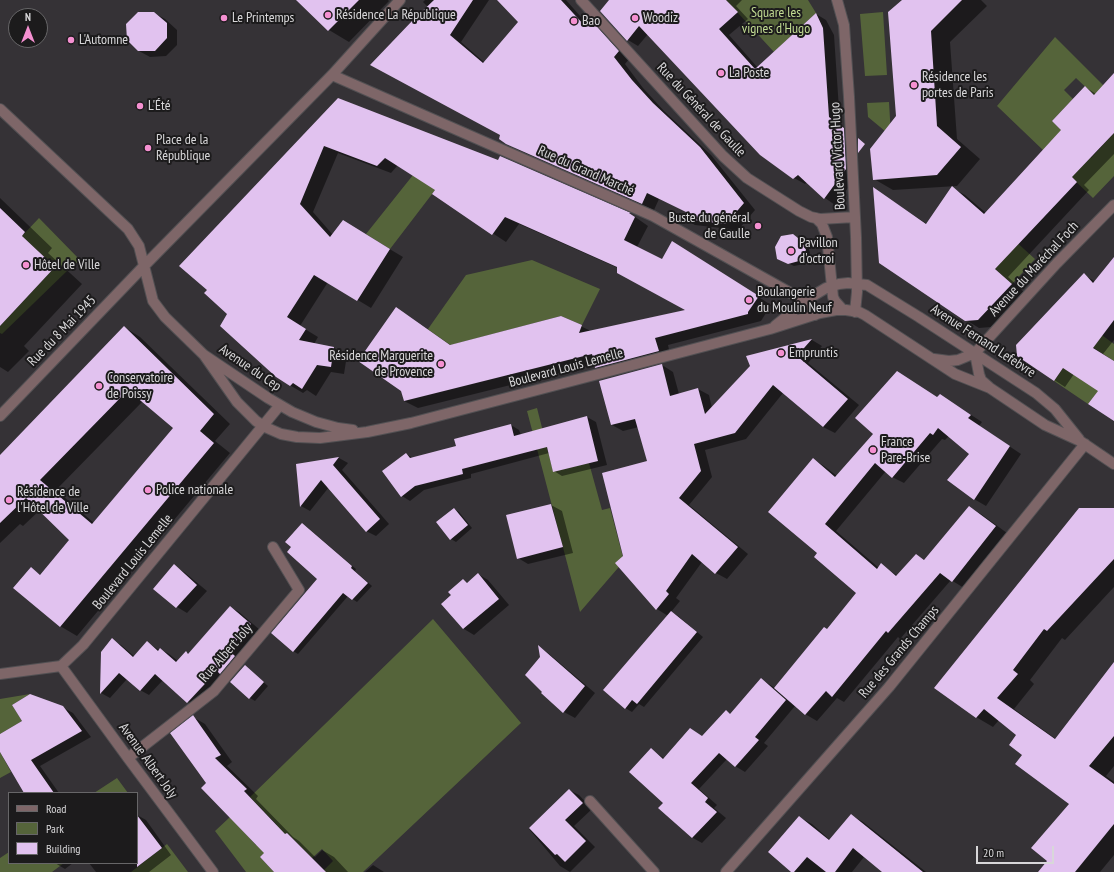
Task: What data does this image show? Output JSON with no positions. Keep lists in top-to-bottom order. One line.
{"streets":{"street":["Rue du Général de Gaulle","Boulevard Victor Hugo","Rue du Grand Marché","Avenue du Maréchal Foch","Rue du 8 Mai 1945","Avenue Fernand Lefebvre","Avenue du Cep","Boulevard Louis Lemelle","Rue des Grands Champs","Rue Albert Joly","Avenue Albert Joly"]},"crossings":[["Rue du Général de Gaulle","Boulevard Victor Hugo"],["Boulevard Victor Hugo","Avenue Fernand Lefebvre"],["Boulevard Victor Hugo","Boulevard Louis Lemelle"],["Rue du Grand Marché","Boulevard Louis Lemelle"],["Avenue du Maréchal Foch","Avenue Fernand Lefebvre"],["Rue du 8 Mai 1945","Avenue du Cep"],["Avenue Fernand Lefebvre","Boulevard Louis Lemelle"],["Avenue Fernand Lefebvre","Rue des Grands Champs"],["Avenue du Cep","Boulevard Louis Lemelle"],["Boulevard Louis Lemelle","Avenue Albert Joly"],["Rue Albert Joly","Avenue Albert Joly"]],"parks":["Square les vignes d'Hugo"],"places":["Résidence La République","Le Printemps","Woodiz","Bao","L'Automne","La Poste","Résidence les portes de Paris","L'Été","Place de la République","Buste du général de Gaulle","Pavillon d'octroi","Hôtel de Ville","Boulangerie du Moulin Neuf","Empruntis","Résidence Marguerite de Provence","Conservatoire de Poissy","France Pare-Brise","Police nationale","Résidence de l'Hôtel de Ville"],"legend":["Road","Park","Building"],"scale_bar":"20 m","north":"top"}
